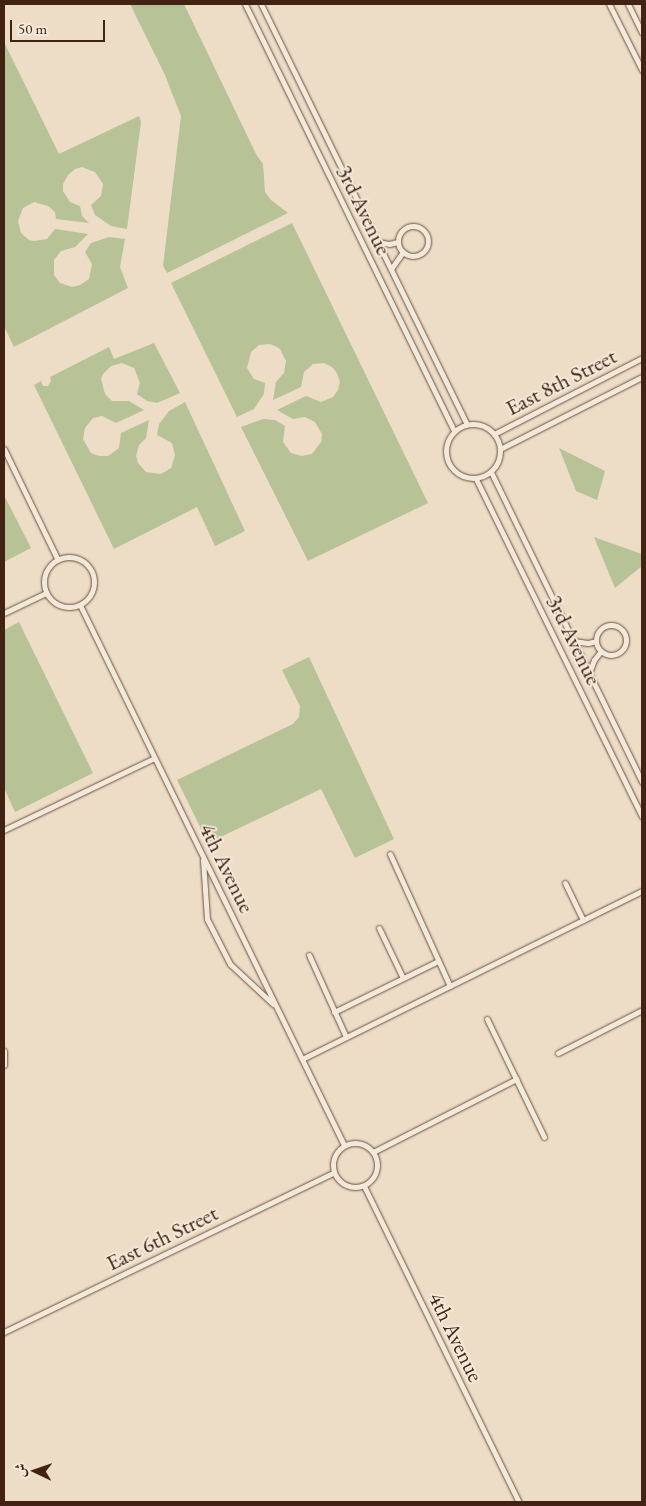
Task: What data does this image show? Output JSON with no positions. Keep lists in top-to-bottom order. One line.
{"streets":{"lane":["3rd Avenue","East 8th Street","4th Avenue","East 6th Street"]},"crossings":[["3rd Avenue","East 8th Street"],["4th Avenue","East 6th Street"]],"scale_bar":"50 m","north":"left"}
